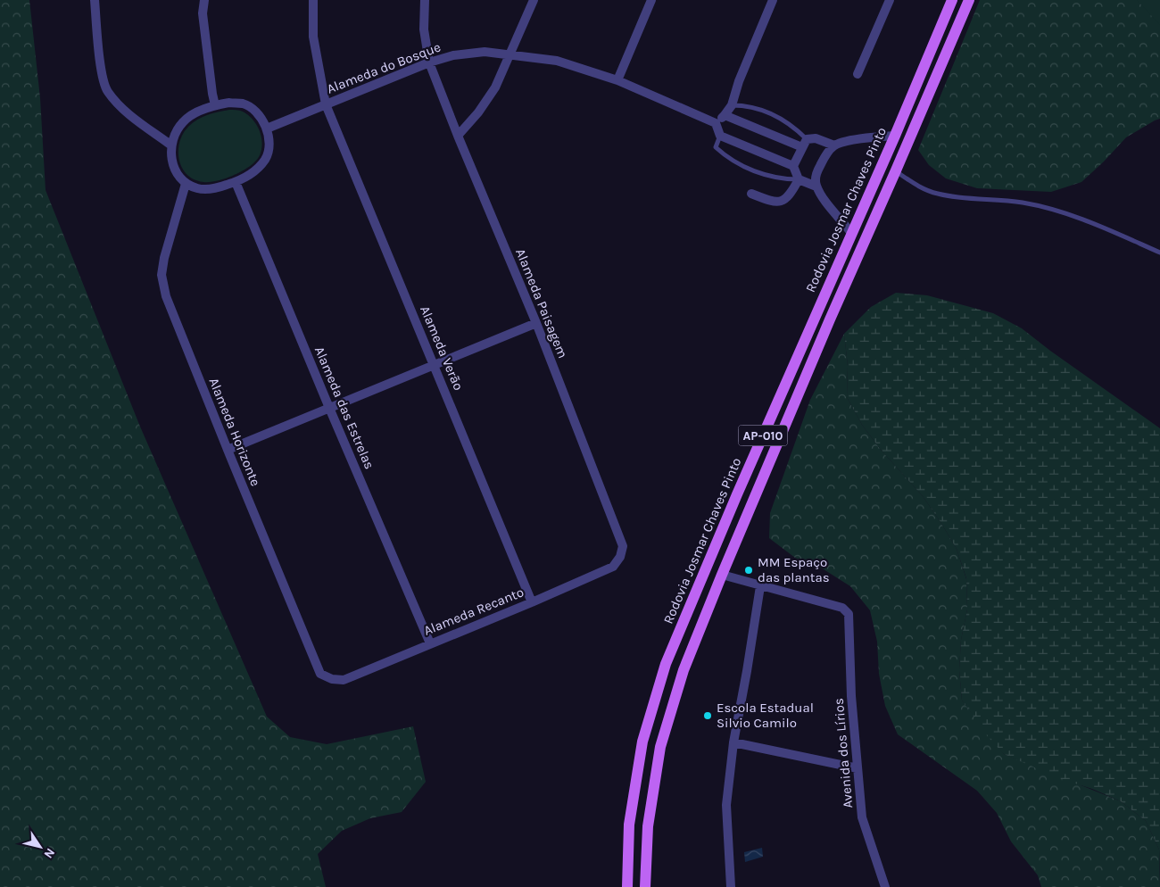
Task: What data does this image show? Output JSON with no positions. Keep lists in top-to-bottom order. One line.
{"streets":{"main road":["Rodovia Josmar Chaves Pinto","AP-010"],"street":["Alameda do Bosque","Alameda Paisagem","Alameda Verão","Alameda das Estrelas","Alameda Horizonte","Alameda Recanto","Avenida dos Lírios"]},"crossings":[["Alameda do Bosque","Alameda Paisagem"],["Alameda do Bosque","Alameda Verão"],["Alameda do Bosque","Alameda das Estrelas"],["Alameda do Bosque","Alameda Horizonte"],["Alameda Paisagem","Alameda Recanto"],["Alameda Verão","Alameda Recanto"],["Alameda das Estrelas","Alameda Horizonte"],["Alameda das Estrelas","Alameda Recanto"],["Alameda Horizonte","Alameda Recanto"]],"places":["MM Espaço das plantas","Escola Estadual Silvio Camilo"],"north":"bottom right"}
